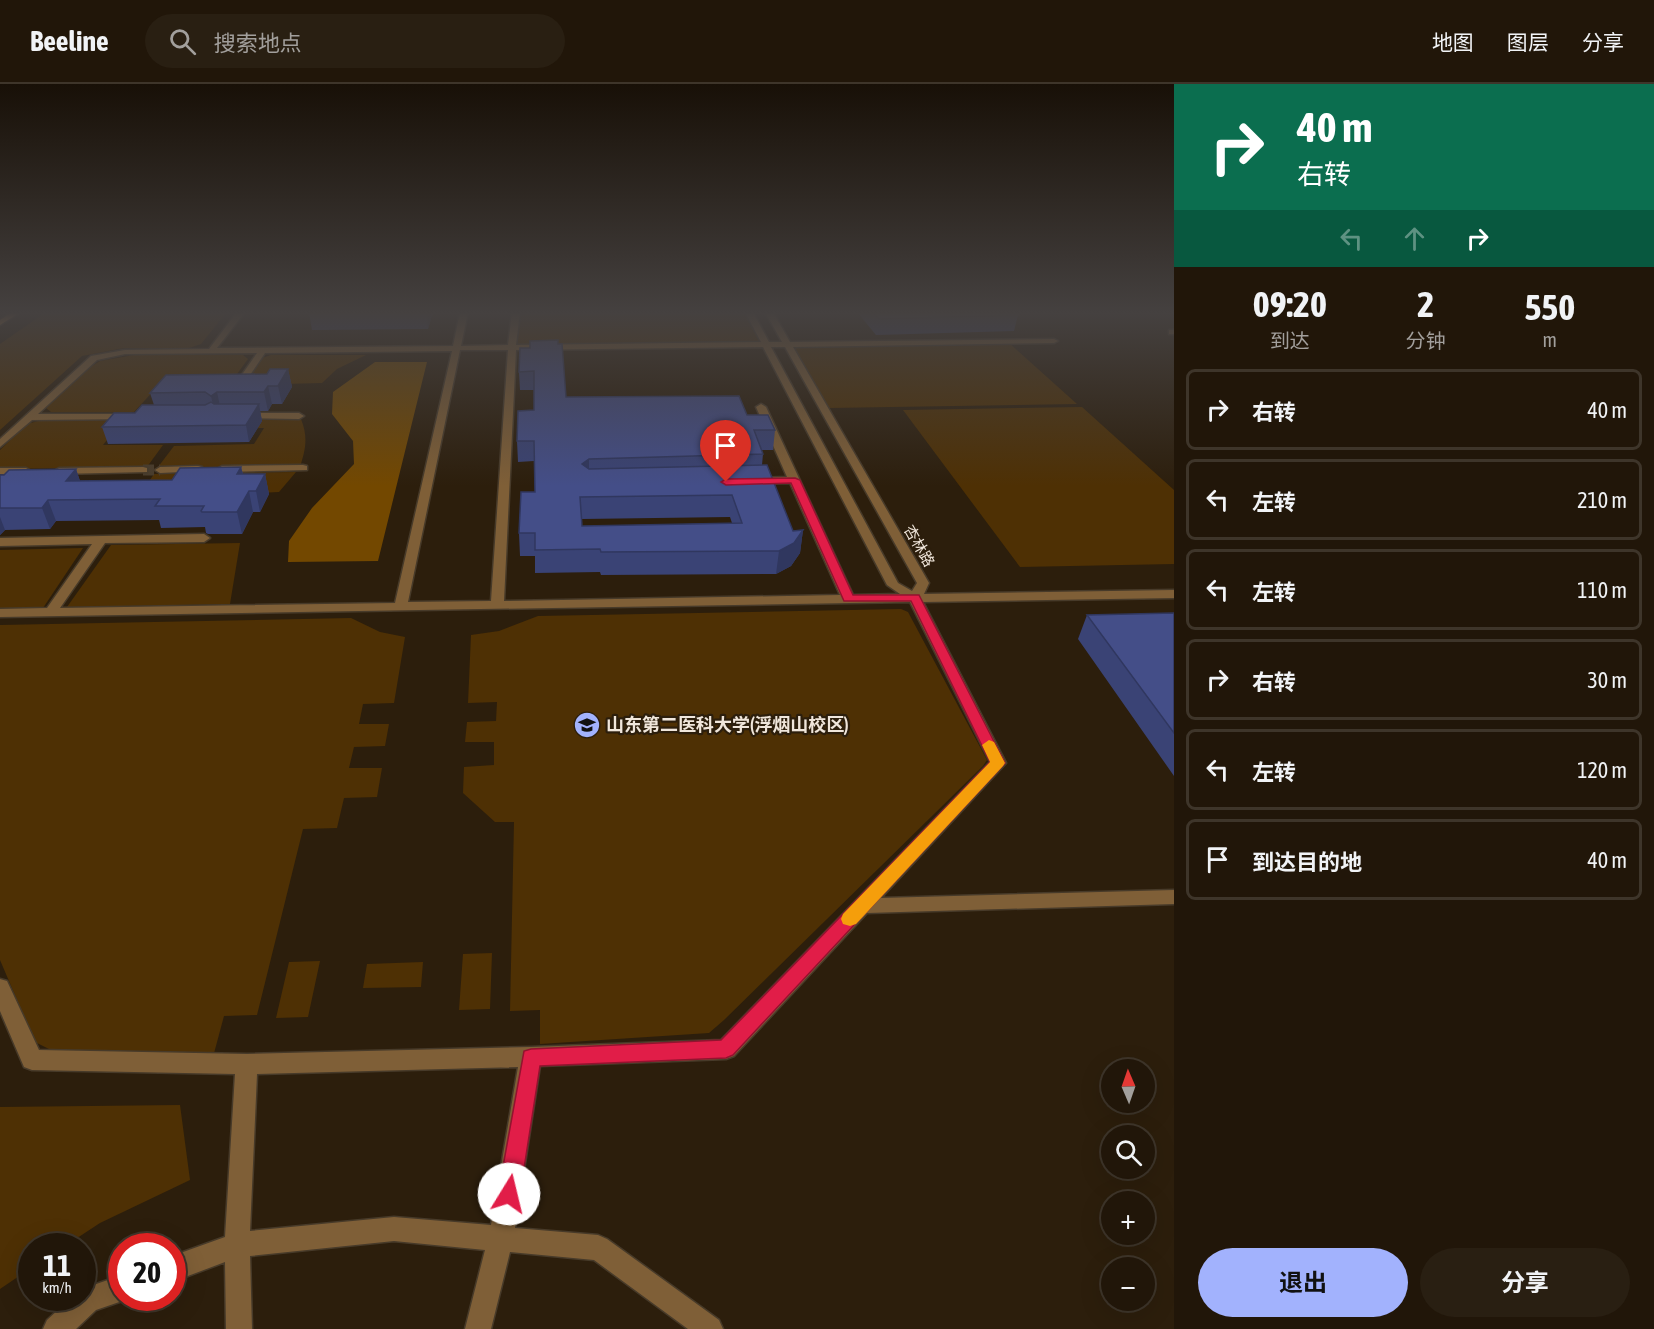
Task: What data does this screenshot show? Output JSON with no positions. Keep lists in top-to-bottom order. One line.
{"streets":{"lane":["杏林路"]},"places":{"school or university":["山东第二医科大学(浮烟山校区)"]},"north":"top","page":{"header":"Beeline","search":"搜索地点","nav":["地图","图层","分享"],"turn":["40 m","右转"],"eta":["09:20","到达","2","分钟","550","m"],"list":[{"name":"右转","value":"40 m"},{"name":"左转","value":"210 m"},{"name":"左转","value":"110 m"},{"name":"右转","value":"30 m"},{"name":"左转","value":"120 m"},{"name":"到达目的地","value":"40 m"}],"map_buttons":["+","−"],"speed":"11 km/h","limit":"20","buttons":["退出","分享"]}}
